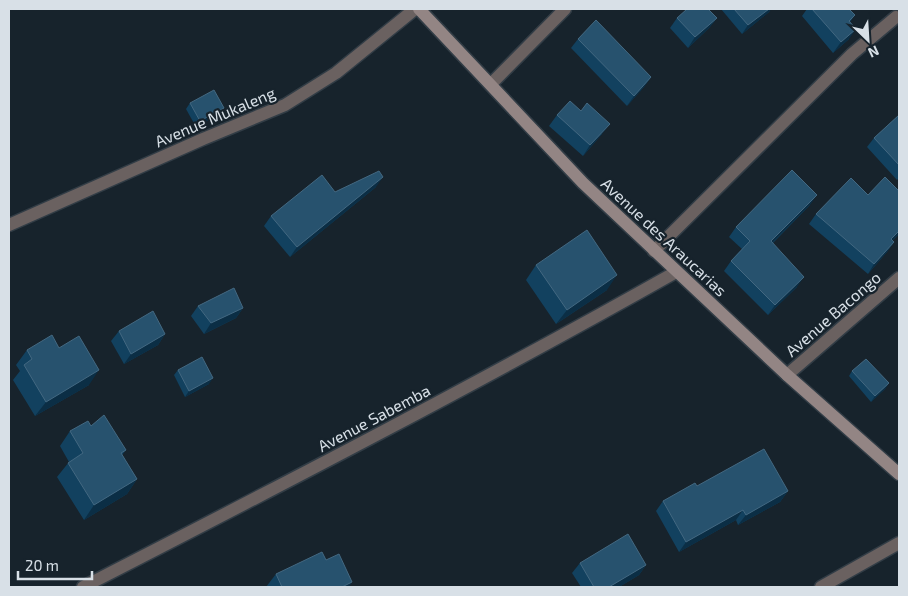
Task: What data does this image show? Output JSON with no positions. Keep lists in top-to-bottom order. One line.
{"streets":{"street":["Avenue Mukaleng","Avenue des Araucarias","Avenue Bacongo","Avenue Sabemba"]},"crossings":[["Avenue des Araucarias","Avenue Bacongo"],["Avenue des Araucarias","Avenue Sabemba"]],"scale_bar":"20 m","north":"bottom right"}
